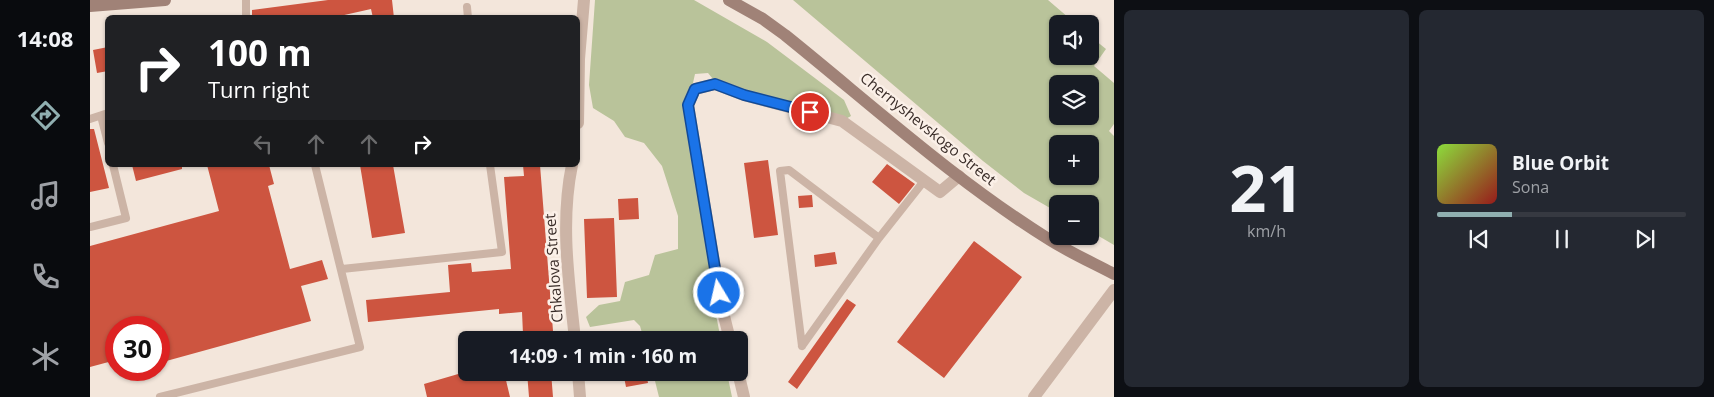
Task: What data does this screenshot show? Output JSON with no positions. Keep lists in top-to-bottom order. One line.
{"streets":{"main road":["Chernyshevskogo Street"],"street":["Chkalova Street"]},"page":{"tabs":"14:08","tile":["21","km/h"],"map_buttons":["+","−"],"turn":["100 m","Turn right"],"song":["Blue Orbit","Sona"],"limit":"30","trip":"14:09 · 1 min · 160 m"}}
